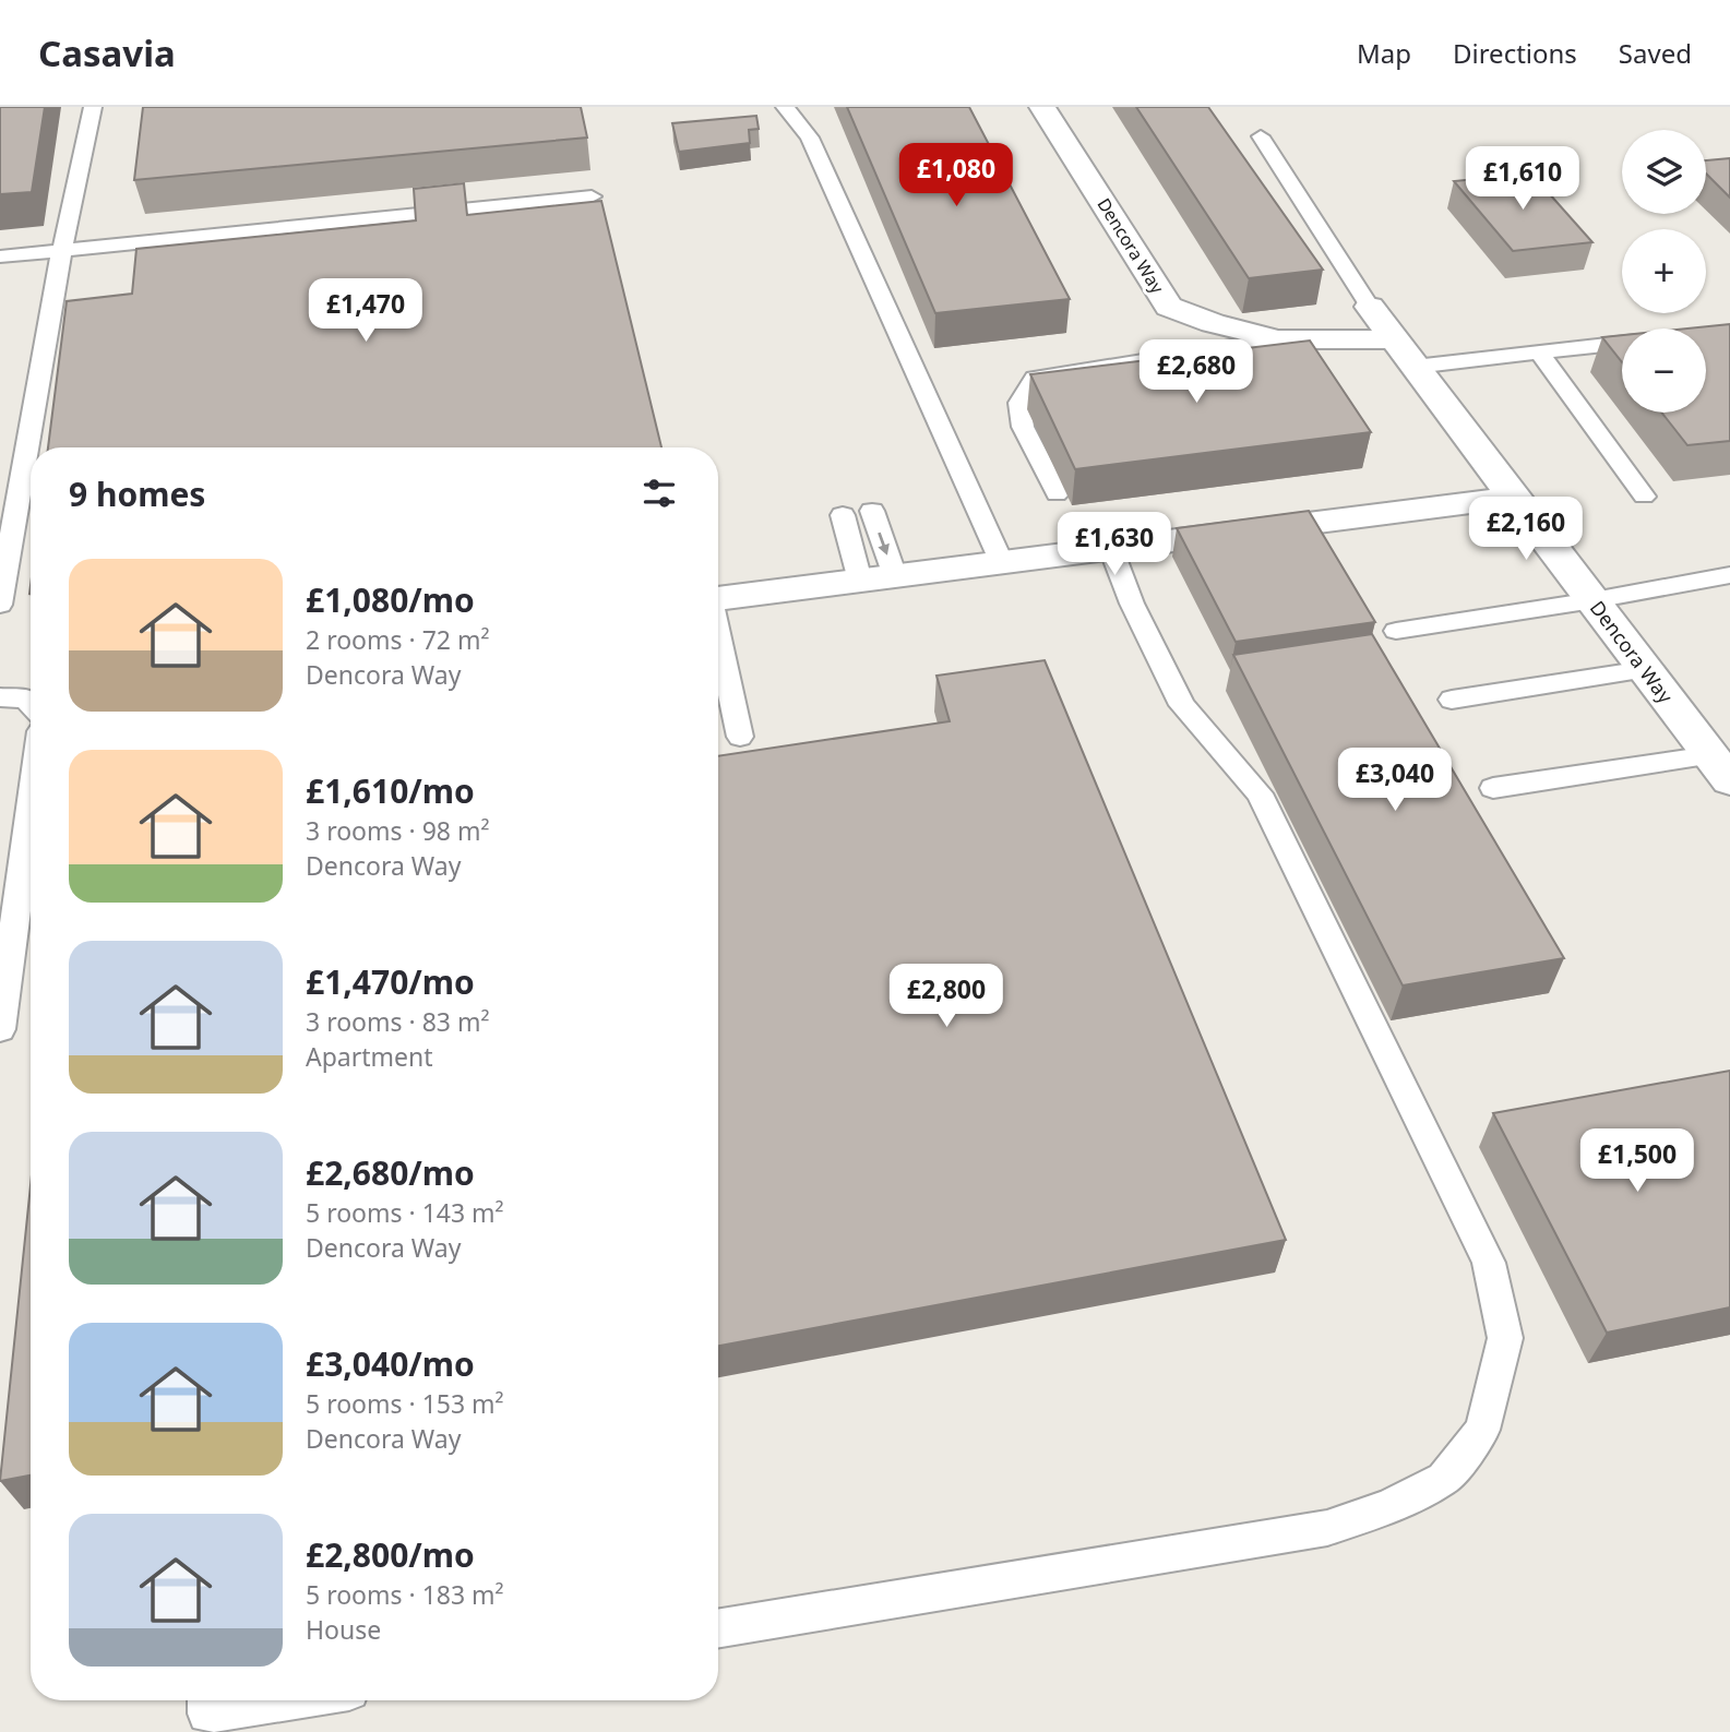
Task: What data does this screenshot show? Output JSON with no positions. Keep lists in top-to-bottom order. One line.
{"streets":{"street":["Dencora Way"]},"page":{"header":"Casavia","nav":["Map","Directions","Saved"],"map_buttons":["+","−"],"price":["£1,080","£1,610","£1,470","£2,680","£2,160","£1,630","£3,040","£2,800","£1,500"],"heading":"9 homes","list":[{"name":"£1,080/mo","note":"2 rooms · 72 m² · Dencora Way"},{"name":"£1,610/mo","note":"3 rooms · 98 m² · Dencora Way"},{"name":"£1,470/mo","note":"3 rooms · 83 m² · Apartment"},{"name":"£2,680/mo","note":"5 rooms · 143 m² · Dencora Way"},{"name":"£3,040/mo","note":"5 rooms · 153 m² · Dencora Way"},{"name":"£2,800/mo","note":"5 rooms · 183 m² · House"}]}}
